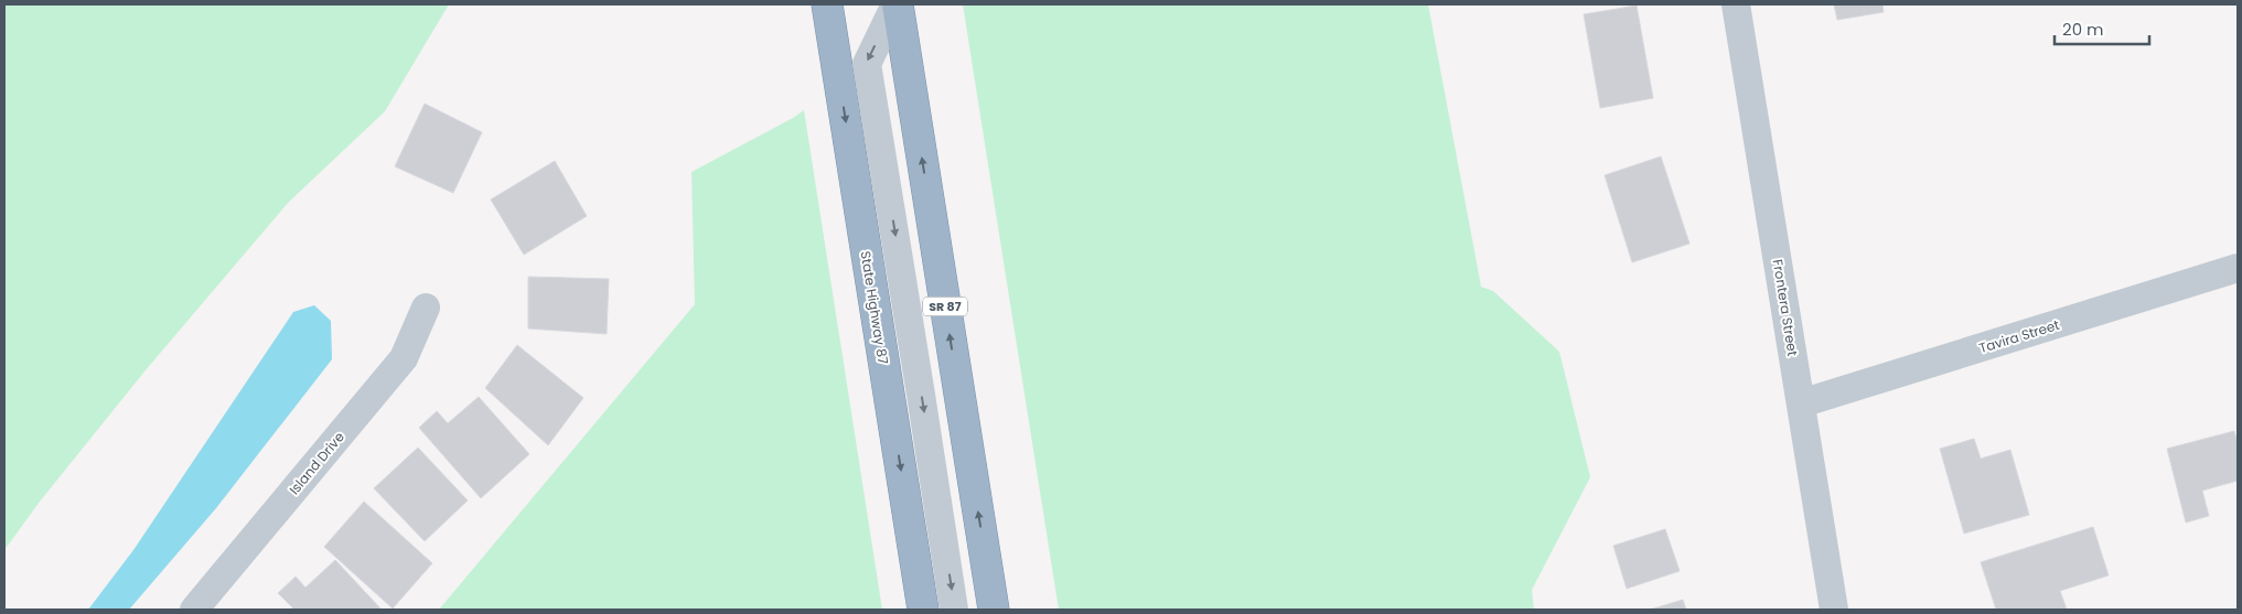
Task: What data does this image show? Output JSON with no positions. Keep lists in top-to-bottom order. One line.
{"streets":{"highway":["SR 87","State Highway 87"],"street":["Frontera Street","Tavira Street","Island Drive"]},"crossings":[["Frontera Street","Tavira Street"]],"scale_bar":"20 m"}
